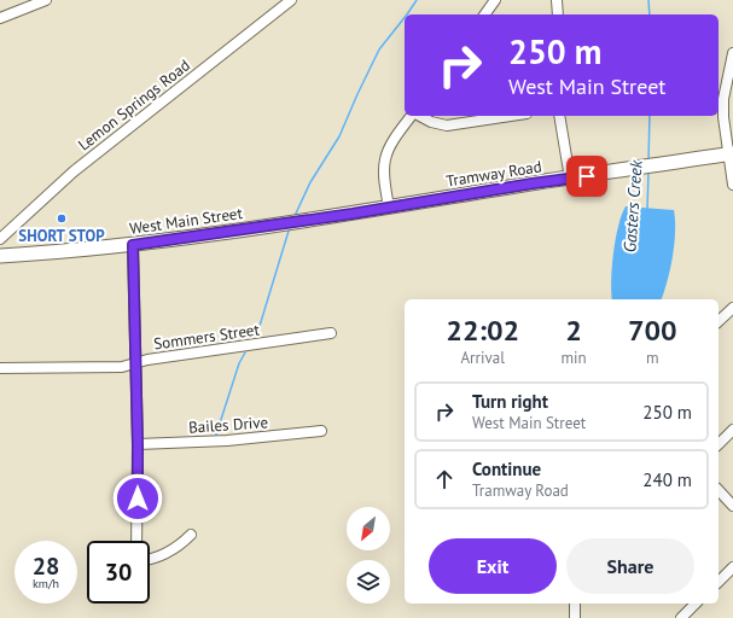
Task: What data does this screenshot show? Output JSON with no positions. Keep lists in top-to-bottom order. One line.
{"streets":{"main road":["Tramway Road","West Main Street"],"street":["Lemon Springs Road","Sommers Street","Bailes Drive"]},"crossings":[["Tramway Road","West Main Street"]],"water":["Gasters Creek"],"places":["SHORT STOP"],"north":"bottom left","page":{"turn":["250 m","West Main Street"],"eta":["22:02","Arrival","2","min","700","m"],"list":[{"name":"Turn right","note":"West Main Street","value":"250 m"},{"name":"Continue","note":"Tramway Road","value":"240 m"}],"buttons":["Exit","Share"],"speed":"28 km/h","limit":"30"}}
